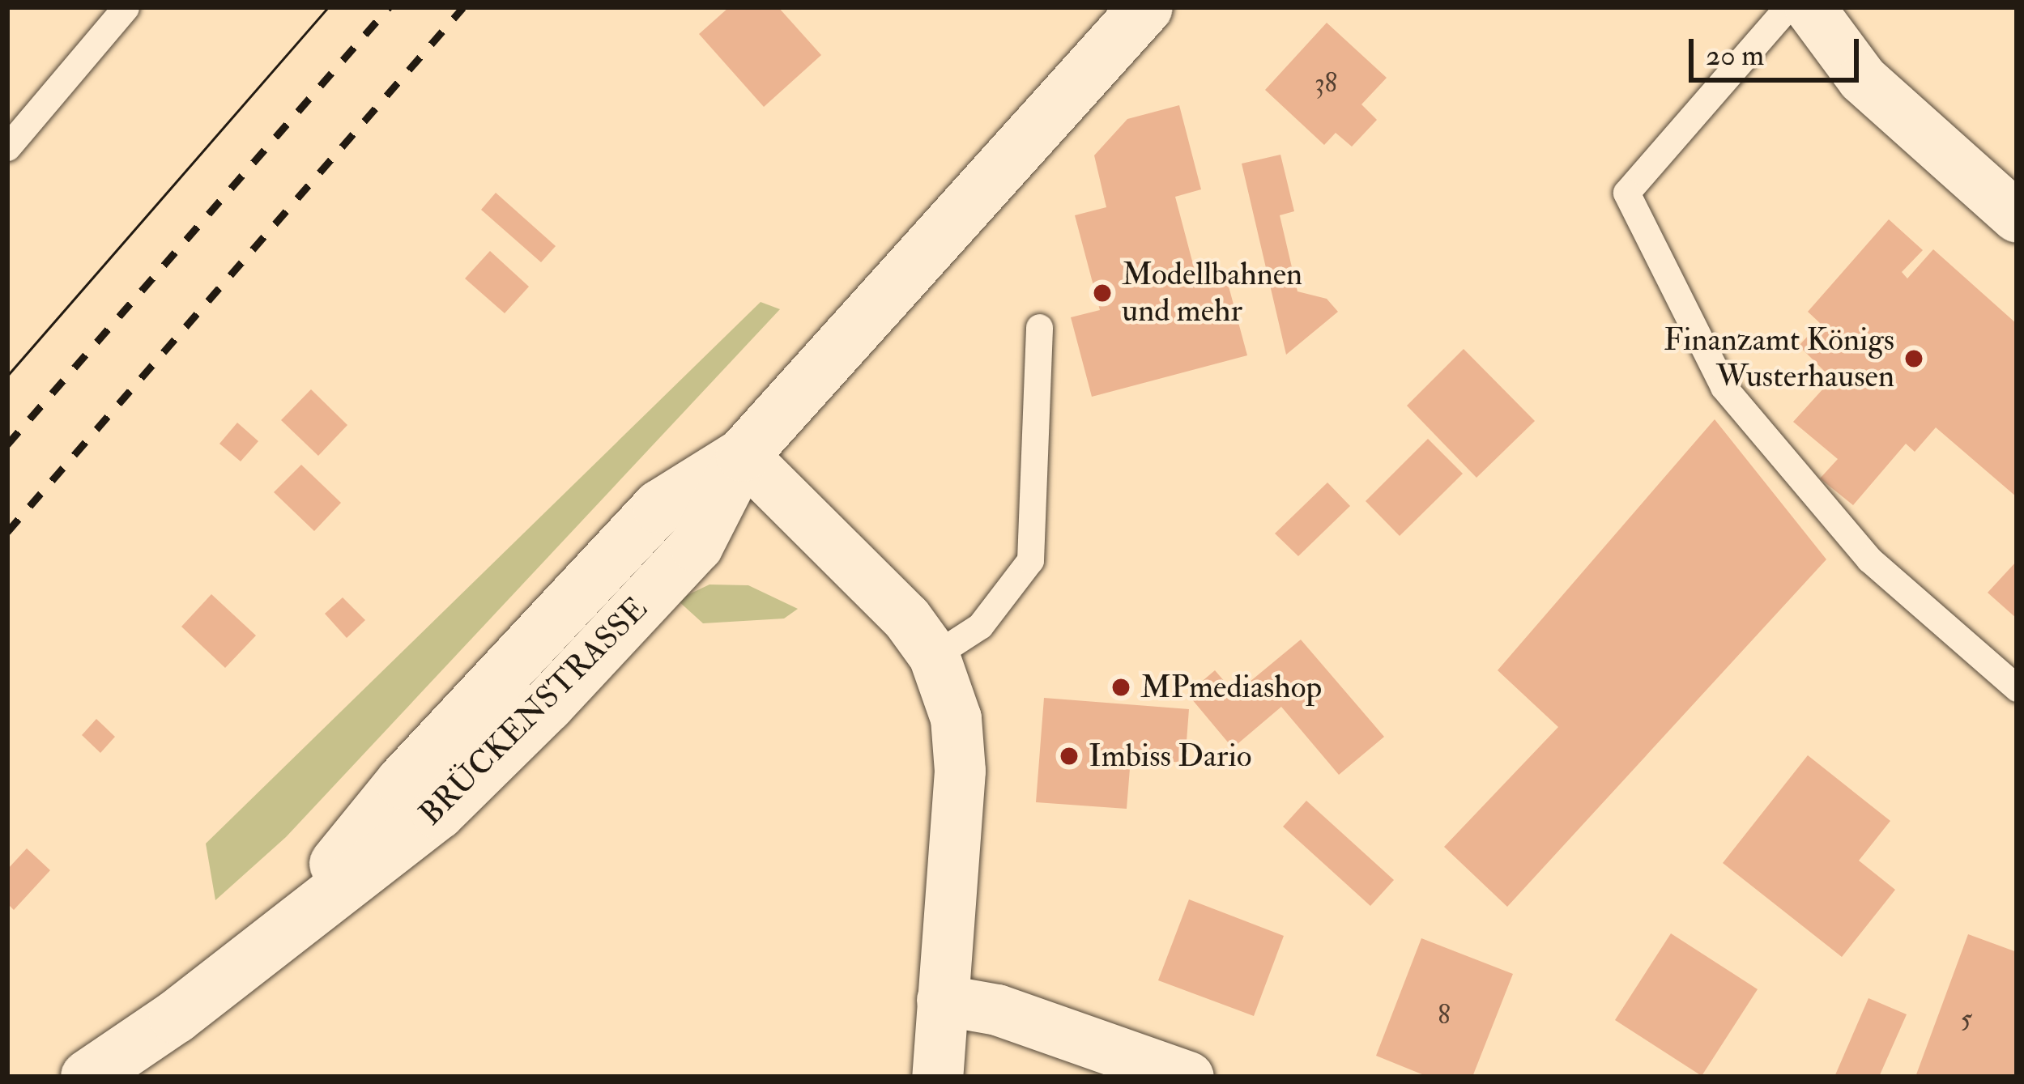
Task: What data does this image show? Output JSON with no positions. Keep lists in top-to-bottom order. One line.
{"streets":{"main road":["BRÜCKENSTRASSE"]},"places":["Modellbahnen und mehr","Finanzamt Königs Wusterhausen","MPmediashop","Imbiss Dario"],"house_numbers":["38","8","5"],"scale_bar":"20 m"}
